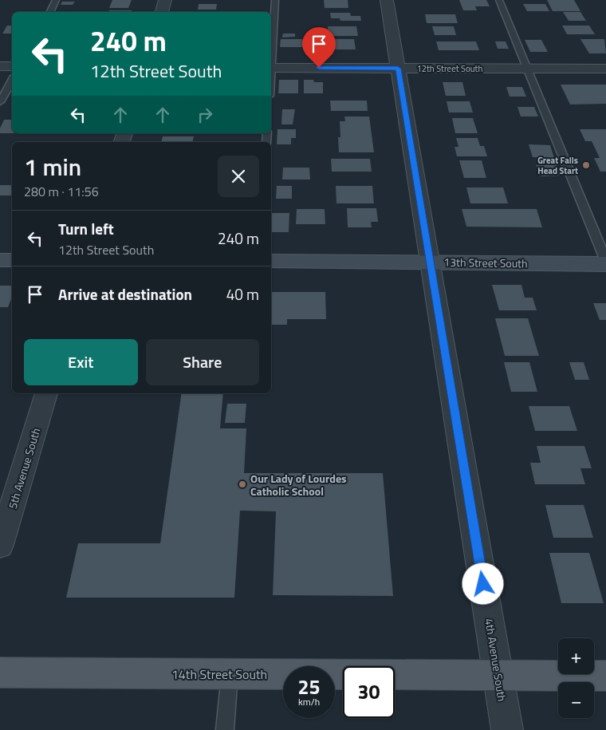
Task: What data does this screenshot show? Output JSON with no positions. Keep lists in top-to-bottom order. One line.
{"streets":{"main road":["14th Street South"],"street":["12th Street South","13th Street South","5th Avenue South","4th Avenue South"]},"crossings":[["12th Street South","4th Avenue South"],["13th Street South","4th Avenue South"],["4th Avenue South","14th Street South"]],"places":["Great Falls Head Start","Our Lady of Lourdes Catholic School"],"page":{"turn":["240 m","12th Street South"],"heading":["1 min","280 m · 11:56"],"list":[{"name":"Turn left","note":"12th Street South","value":"240 m"},{"name":"Arrive at destination","value":"40 m"}],"buttons":["Exit","Share"],"map_buttons":["+","−"],"speed":"25 km/h","limit":"30"}}
